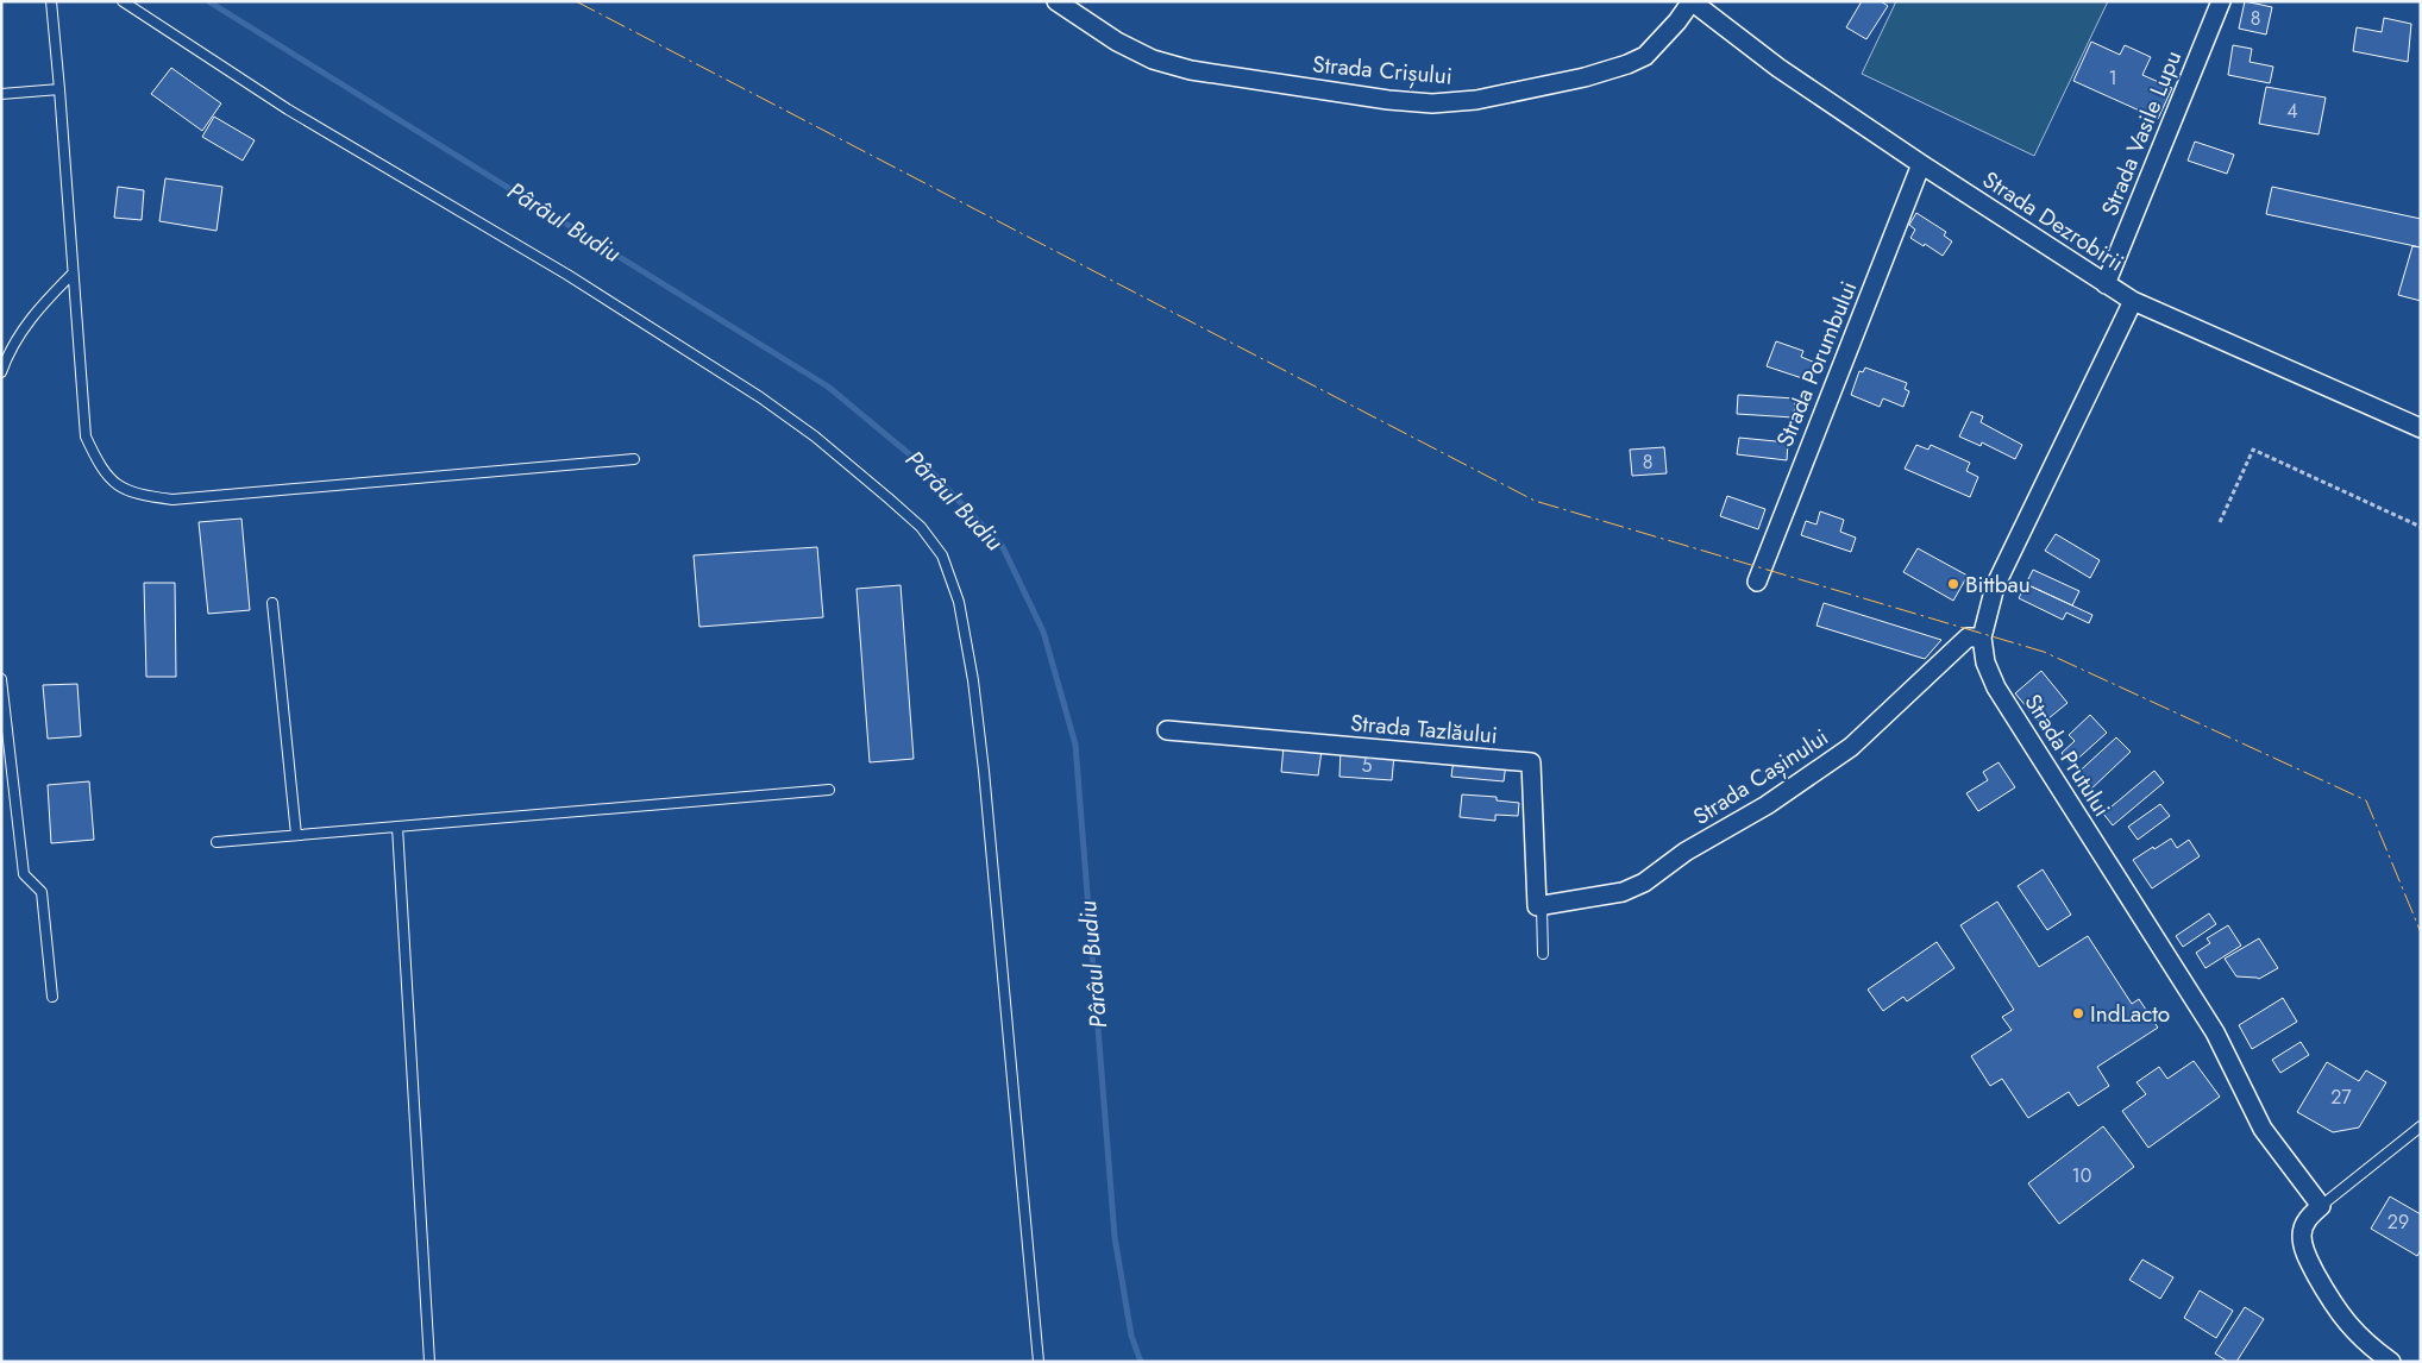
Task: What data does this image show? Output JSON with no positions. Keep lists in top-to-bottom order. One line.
{"streets":{"street":["Strada Crișului","Strada Vasile Lupu","Strada Dezrobirii","Strada Porumbului","Strada Tazlăului","Strada Prutului","Strada Cașinului"]},"crossings":[["Strada Crișului","Strada Dezrobirii"],["Strada Vasile Lupu","Strada Dezrobirii"],["Strada Dezrobirii","Strada Porumbului"],["Strada Dezrobirii","Strada Prutului"],["Strada Tazlăului","Strada Cașinului"],["Strada Prutului","Strada Cașinului"]],"water":["Pârâul Budiu"],"places":["Bittbau","IndLacto"],"house_numbers":["8","1","4","8","5","27","10","29"]}
